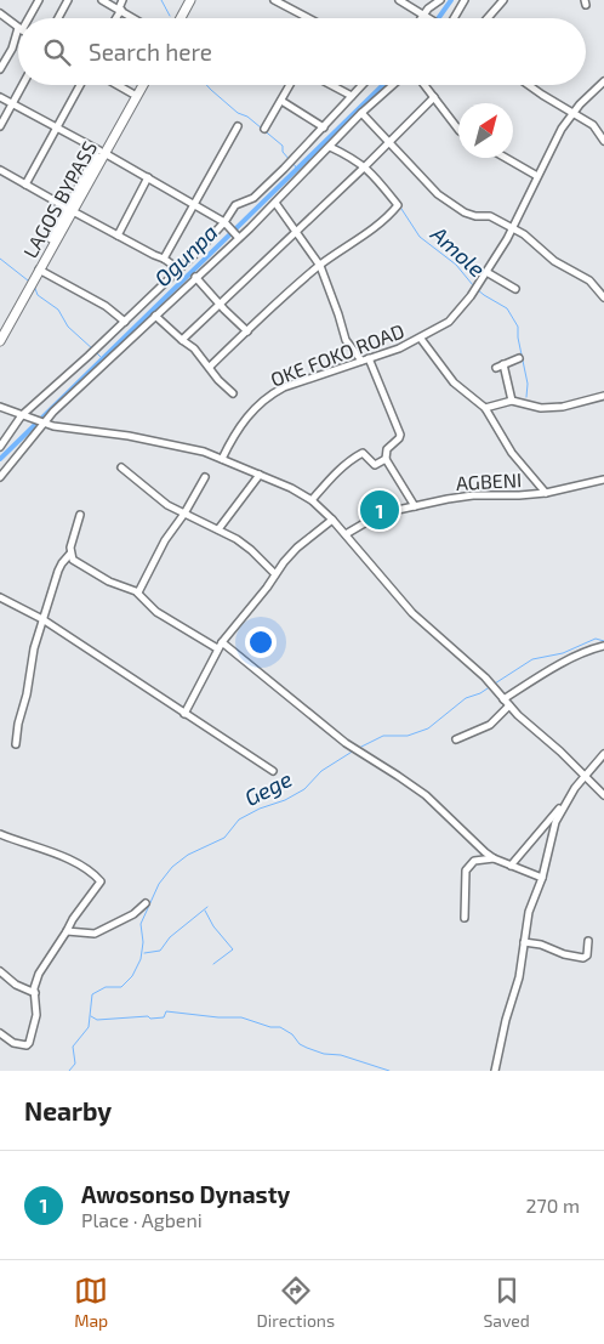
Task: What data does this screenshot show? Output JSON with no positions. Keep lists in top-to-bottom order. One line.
{"streets":{"main road":["LAGOS BYPASS"],"street":["OKE FOKO ROAD","AGBENI"]},"water":["Amole","Ogunpa","Gege"],"north":"top right","page":{"search":"Search here","pins":"1","heading":"Nearby","list":[{"mark":"1","name":"Awosonso Dynasty","note":"Place · Agbeni","value":"270 m"}],"nav":["Map","Directions","Saved"]}}
